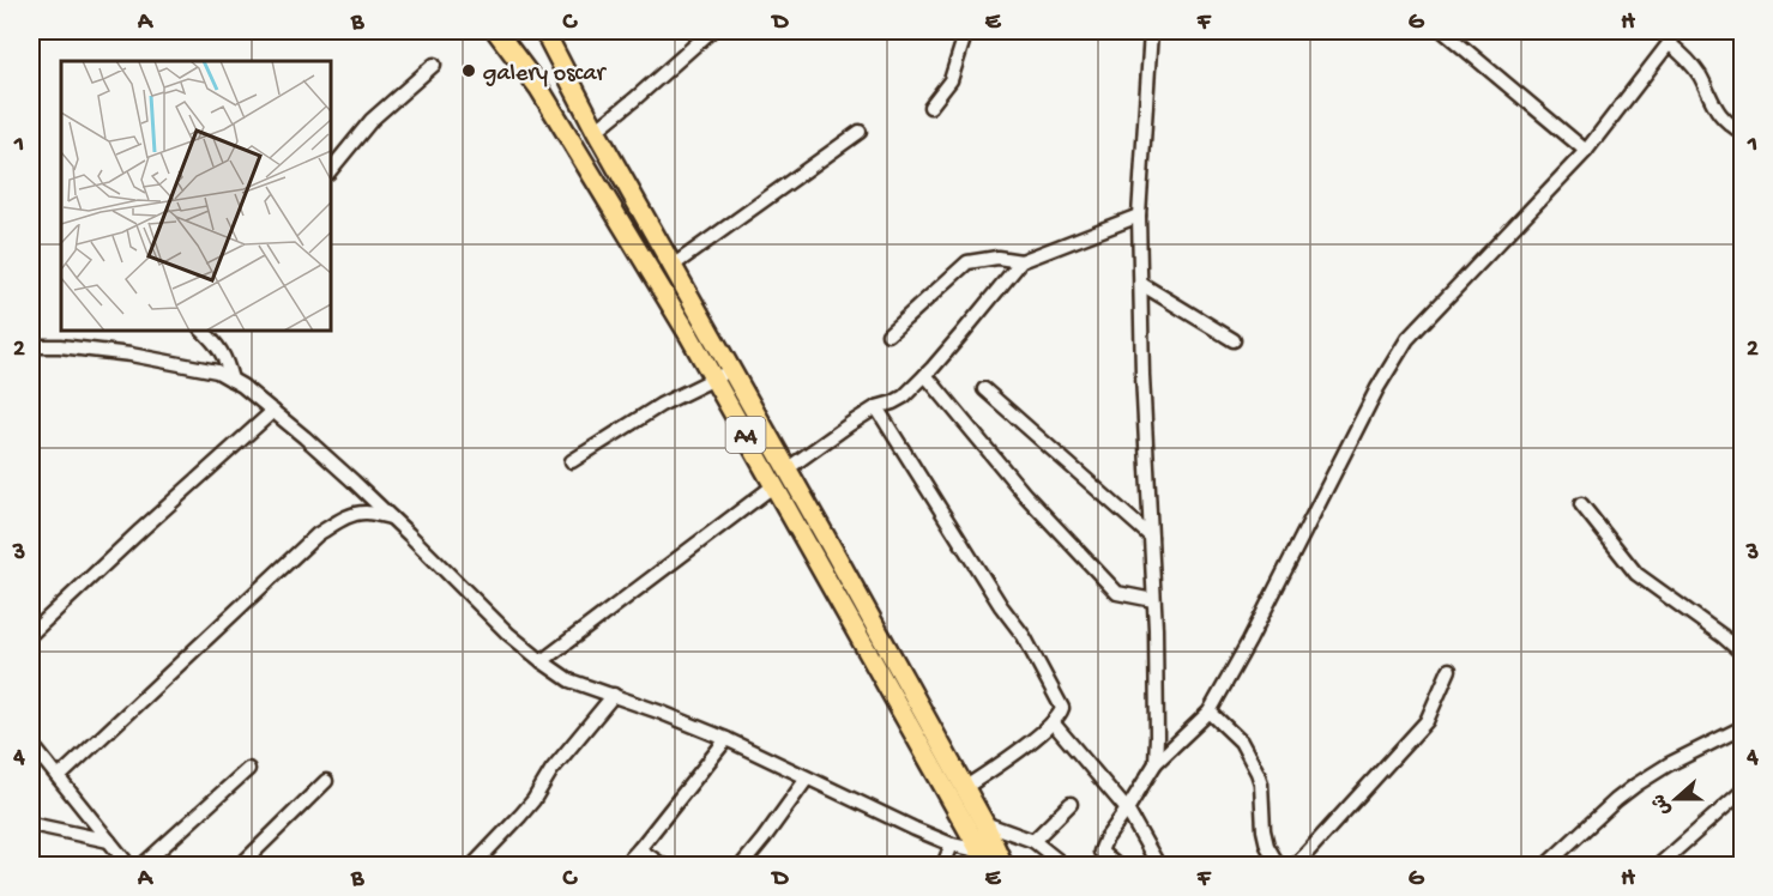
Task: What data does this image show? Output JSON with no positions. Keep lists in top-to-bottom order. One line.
{"streets":{"highway":["A4"]},"places":["galery oscar"],"north":"left","grid":{"columns":["A","B","C","D","E","F","G","H"],"rows":["1","2","3","4"]}}
